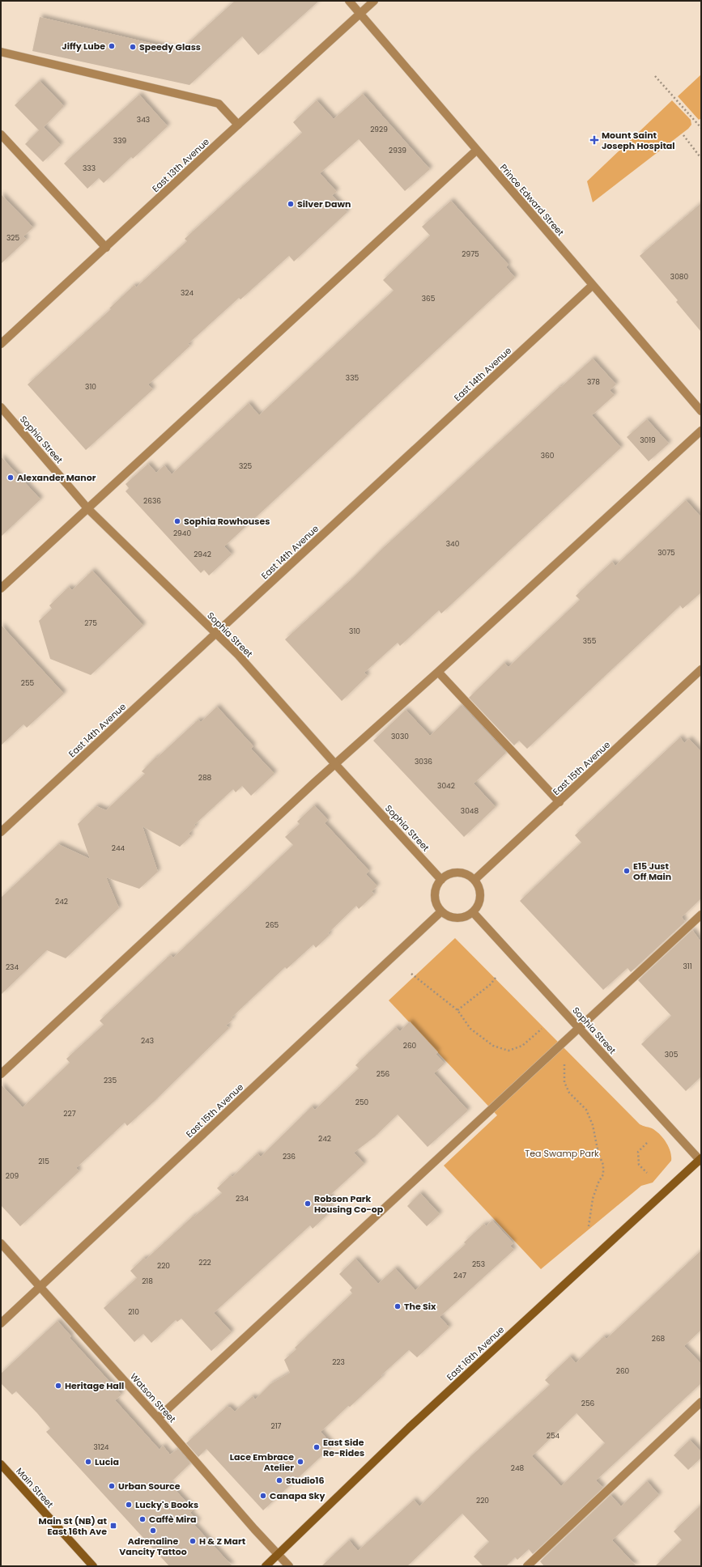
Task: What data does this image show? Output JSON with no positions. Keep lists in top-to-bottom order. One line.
{"streets":{"street":["East 13th Avenue","Prince Edward Street","East 14th Avenue","Sophia Street","East 15th Avenue","East 16th Avenue","Watson Street","Main Street"]},"crossings":[["East 13th Avenue","Prince Edward Street"],["Prince Edward Street","East 14th Avenue"],["East 14th Avenue","Sophia Street"],["Sophia Street","East 15th Avenue"],["Sophia Street","East 16th Avenue"],["East 15th Avenue","Watson Street"],["East 16th Avenue","Watson Street"]],"parks":["Tea Swamp Park"],"places":{"other":["Jiffy Lube","Speedy Glass","Silver Dawn","Alexander Manor","Sophia Rowhouses","E15 Just Off Main","Robson Park Housing Co-op","The Six","Heritage Hall","East Side Re-Rides","Lucia","Lace Embrace Atelier","Studio16","Urban Source","Canapa Sky","Lucky's Books","Caffè Mira","Adrenaline Vancity Tattoo","H & Z Mart"],"health":["Mount Saint Joseph Hospital"],"transit":["Main St (NB) at East 16th Ave"]},"house_numbers":["343","2929","339","2939","333","325","2975","3080","324","365","335","378","310","3019","360","325","2636","2940","340","3075","2942","275","310","355","255","3030","3036","288","3042","3048","244","242","265","311","234","243","260","305","256","235","250","227","242","236","215","209","234","222","253","220","247","218","210","268","223","260","256","217","254","3124","248","220"]}
